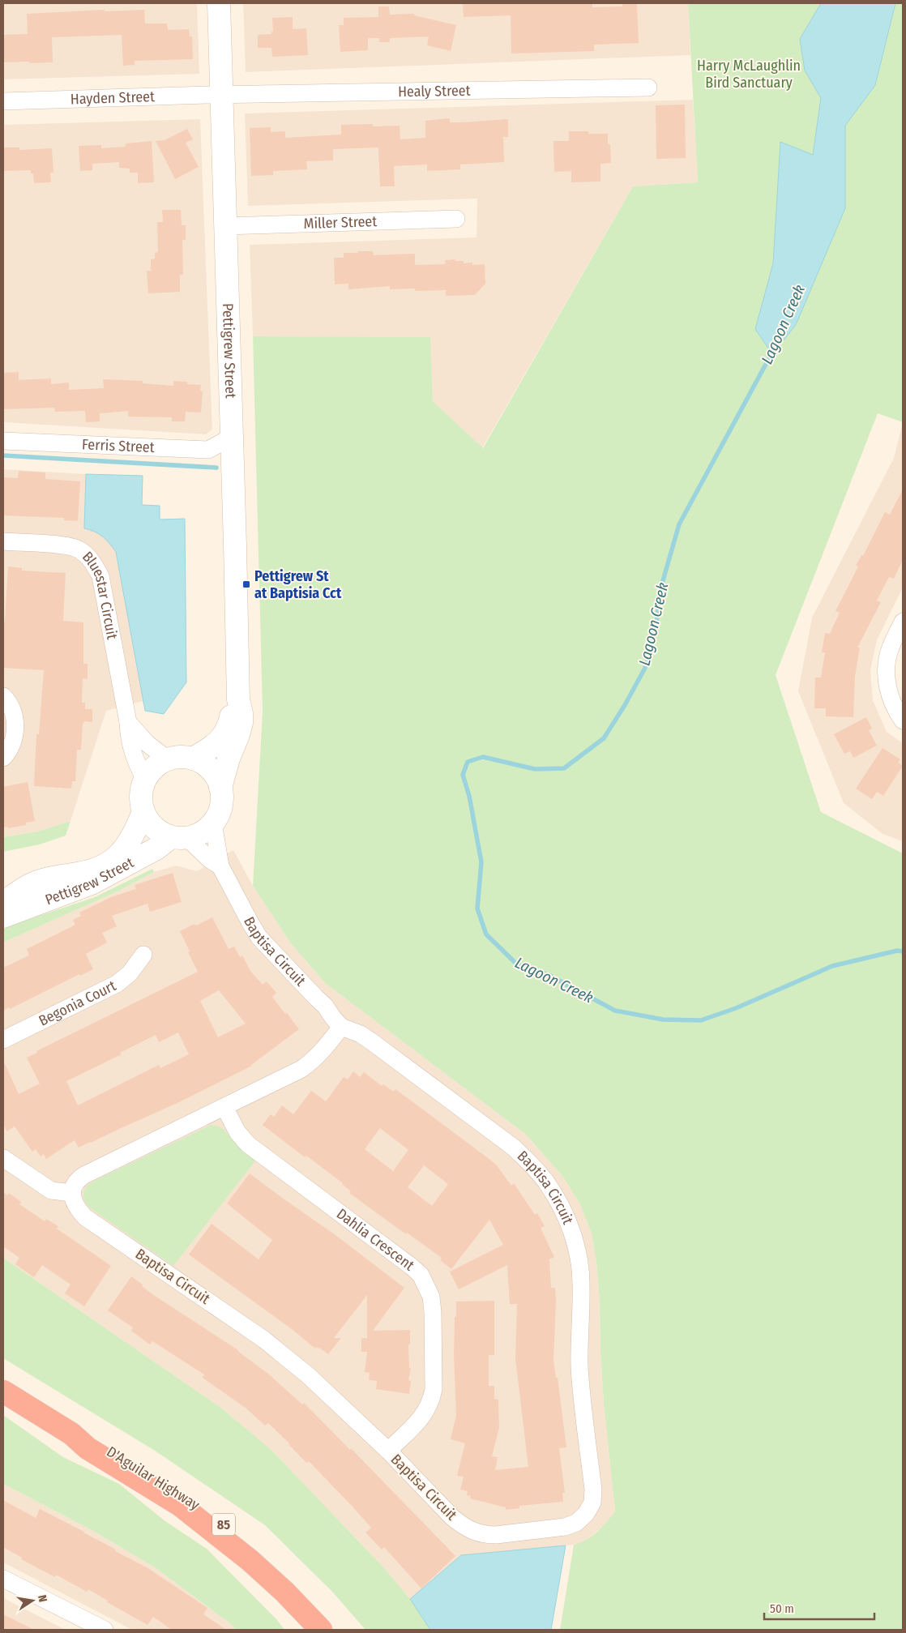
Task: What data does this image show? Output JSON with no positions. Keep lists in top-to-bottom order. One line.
{"streets":{"highway":["D'Aguilar Highway","85"],"main road":["Pettigrew Street"],"street":["Healy Street","Hayden Street","Miller Street","Ferris Street","Bluestar Circuit","Baptisa Circuit","Begonia Court","Dahlia Crescent"]},"crossings":[["Healy Street","Hayden Street"],["Healy Street","Pettigrew Street"],["Hayden Street","Pettigrew Street"],["Miller Street","Pettigrew Street"],["Pettigrew Street","Ferris Street"],["Pettigrew Street","Bluestar Circuit"],["Pettigrew Street","Baptisa Circuit"],["Bluestar Circuit","Baptisa Circuit"],["Baptisa Circuit","Dahlia Crescent"]],"water":["Lagoon Creek"],"parks":["Harry McLaughlin Bird Sanctuary"],"places":{"transit":["Pettigrew St at Baptisia Cct"]},"scale_bar":"50 m","north":"right"}
